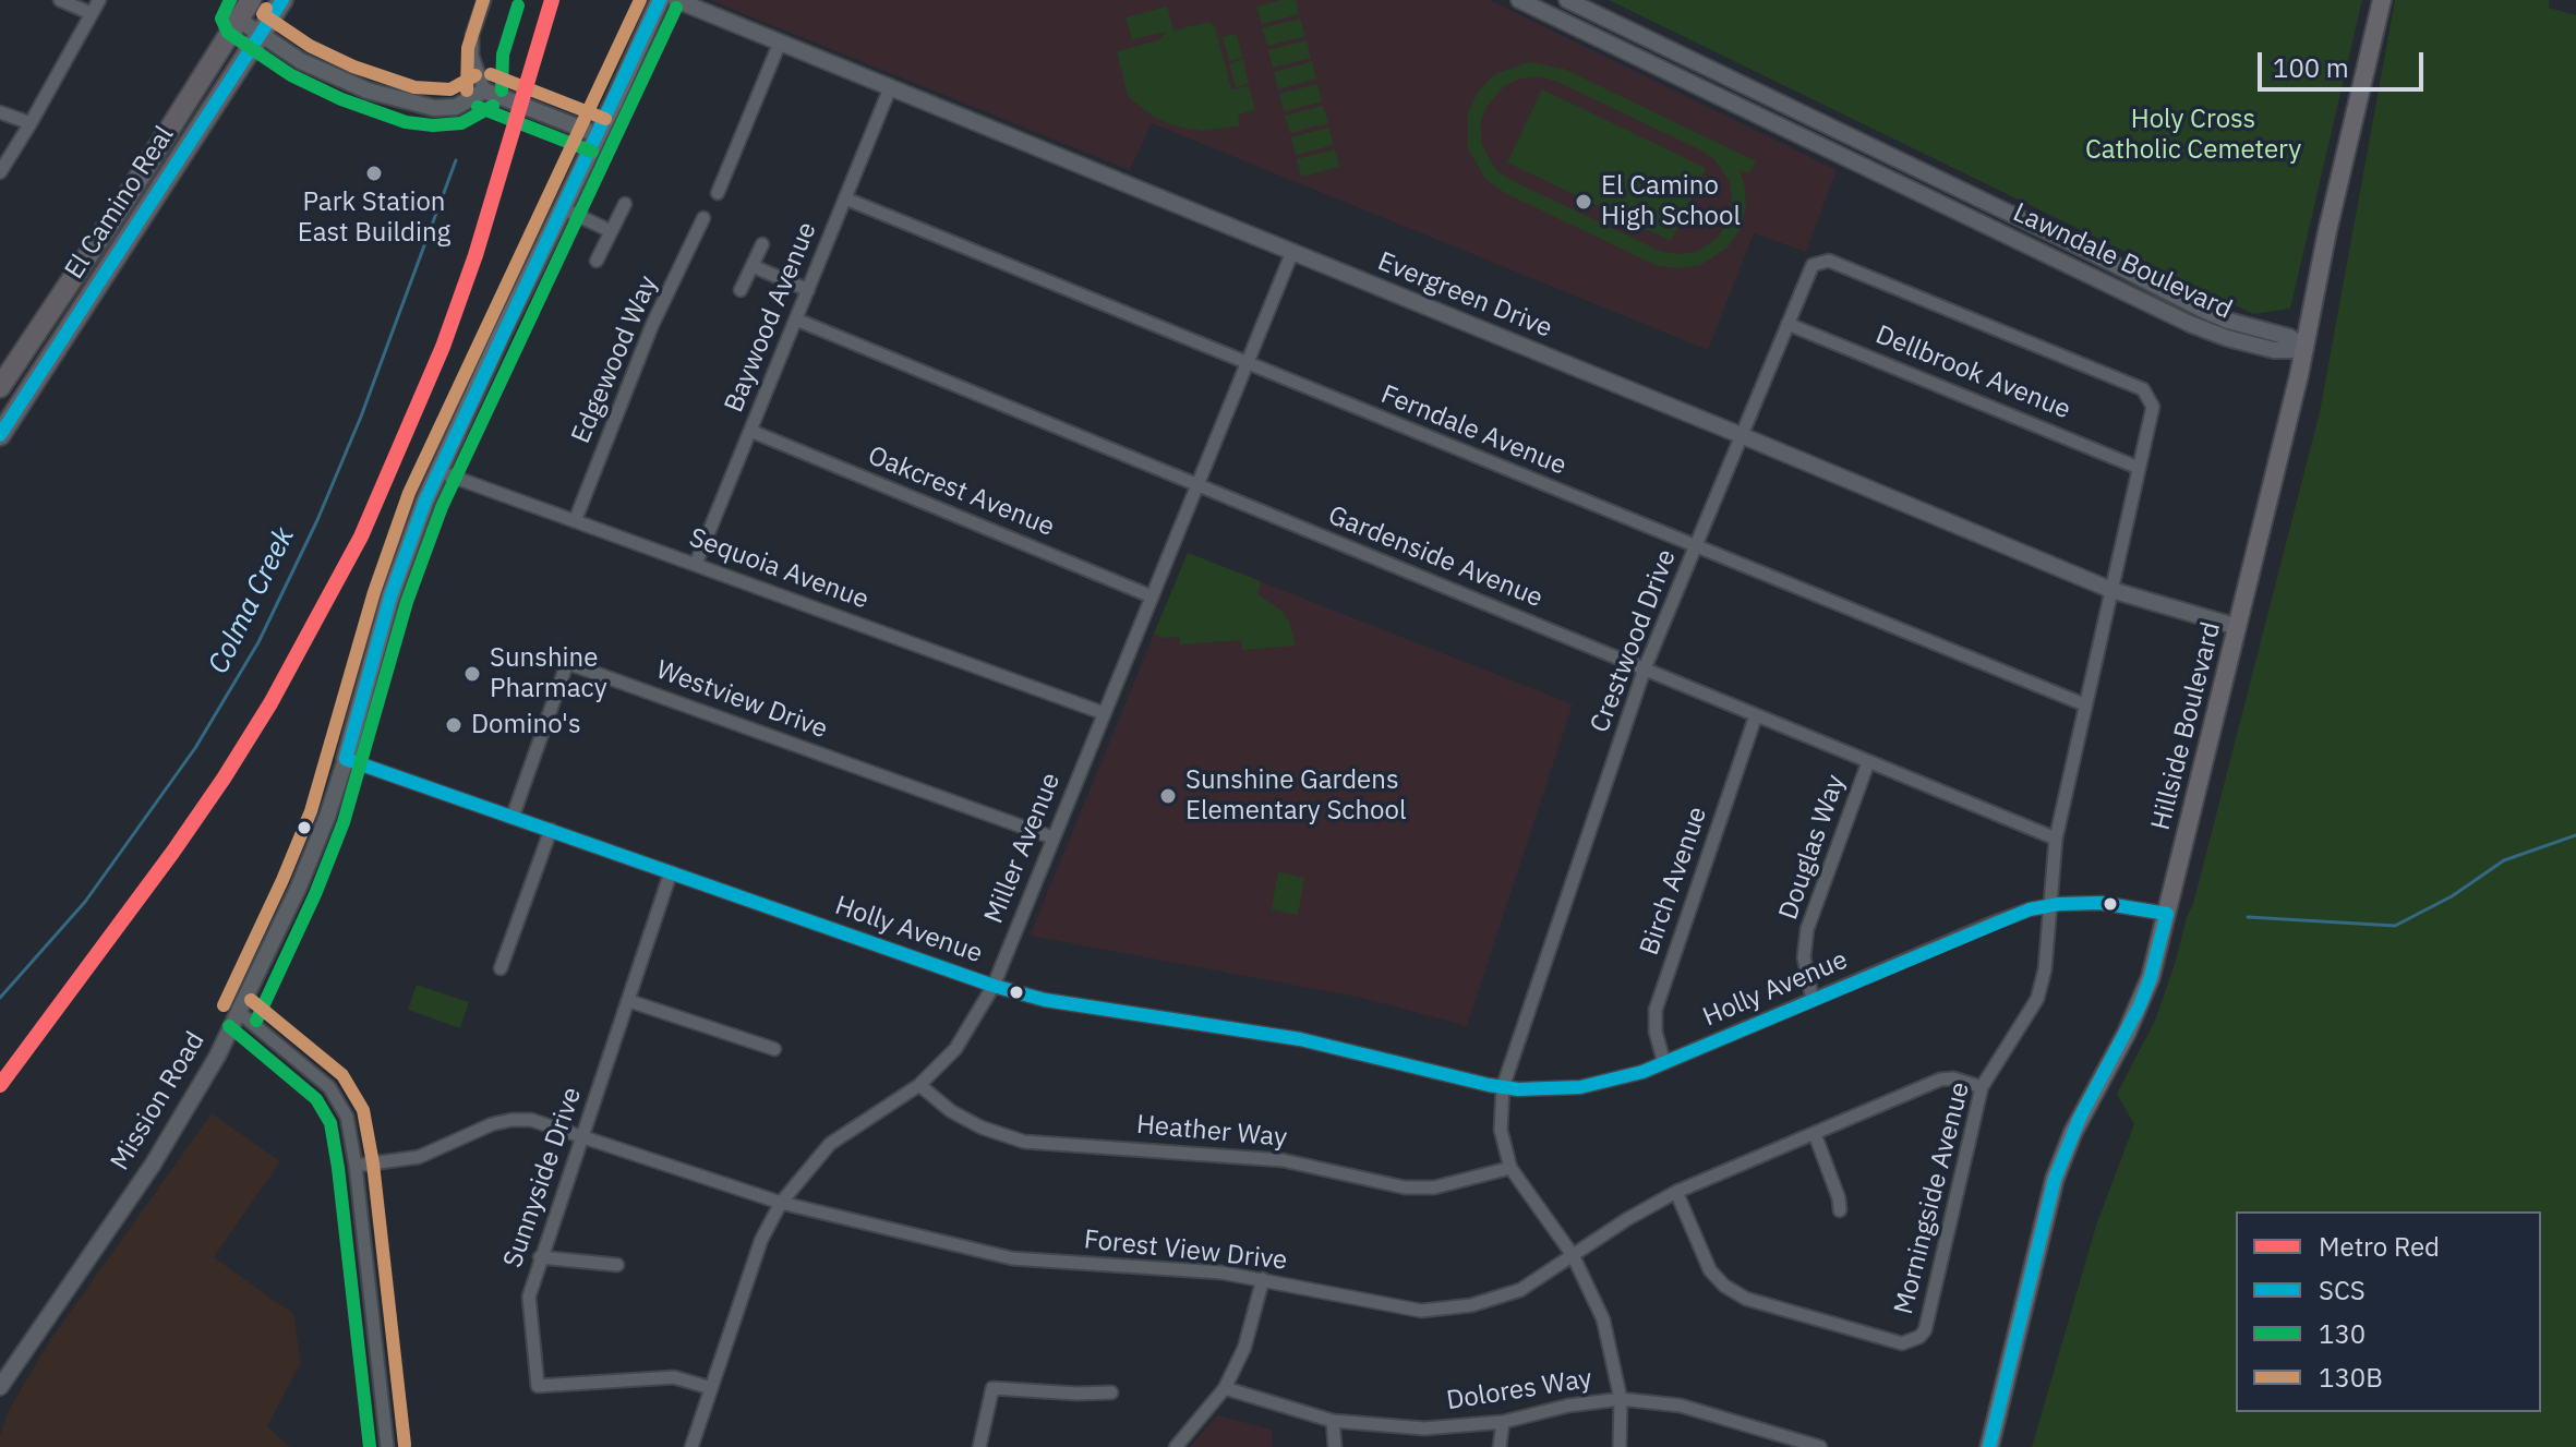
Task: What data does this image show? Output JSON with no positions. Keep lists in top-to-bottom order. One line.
{"streets":{"main road":["El Camino Real","Hillside Boulevard","Mission Road"],"street":["Lawndale Boulevard","Evergreen Drive","Baywood Avenue","Edgewood Way","Dellbrook Avenue","Ferndale Avenue","Oakcrest Avenue","Gardenside Avenue","Sequoia Avenue","Crestwood Drive","Westview Drive","Douglas Way","Miller Avenue","Birch Avenue","Holly Avenue","Heather Way","Sunnyside Drive","Morningside Avenue","Forest View Drive","Dolores Way"]},"crossings":[["Lawndale Boulevard","Hillside Boulevard"],["Evergreen Drive","Baywood Avenue"],["Evergreen Drive","Crestwood Drive"],["Evergreen Drive","Hillside Boulevard"],["Evergreen Drive","Miller Avenue"],["Evergreen Drive","Morningside Avenue"],["Baywood Avenue","Ferndale Avenue"],["Baywood Avenue","Oakcrest Avenue"],["Baywood Avenue","Gardenside Avenue"],["Baywood Avenue","Sequoia Avenue"],["Edgewood Way","Sequoia Avenue"],["Dellbrook Avenue","Crestwood Drive"],["Dellbrook Avenue","Morningside Avenue"],["Ferndale Avenue","Crestwood Drive"],["Ferndale Avenue","Miller Avenue"],["Ferndale Avenue","Morningside Avenue"],["Oakcrest Avenue","Miller Avenue"],["Gardenside Avenue","Crestwood Drive"],["Gardenside Avenue","Douglas Way"],["Gardenside Avenue","Miller Avenue"],["Gardenside Avenue","Birch Avenue"],["Gardenside Avenue","Morningside Avenue"],["Sequoia Avenue","Miller Avenue"],["Sequoia Avenue","Mission Road"],["Crestwood Drive","Holly Avenue"],["Crestwood Drive","Heather Way"],["Crestwood Drive","Morningside Avenue"],["Crestwood Drive","Forest View Drive"],["Crestwood Drive","Dolores Way"],["Westview Drive","Miller Avenue"],["Westview Drive","Holly Avenue"],["Hillside Boulevard","Holly Avenue"],["Douglas Way","Holly Avenue"],["Miller Avenue","Holly Avenue"],["Miller Avenue","Heather Way"],["Miller Avenue","Sunnyside Drive"],["Miller Avenue","Forest View Drive"],["Birch Avenue","Holly Avenue"],["Holly Avenue","Mission Road"],["Holly Avenue","Sunnyside Drive"],["Holly Avenue","Morningside Avenue"],["Sunnyside Drive","Forest View Drive"],["Morningside Avenue","Forest View Drive"]],"water":["Colma Creek"],"parks":["Holy Cross Catholic Cemetery"],"places":["Park Station East Building","El Camino High School","Sunshine Pharmacy","Domino's","Sunshine Gardens Elementary School"],"lines":["metro line Red","transit line SCS","transit line 130","transit line 130B"],"legend":["Metro Red","SCS","130","130B"],"scale_bar":"100 m"}
